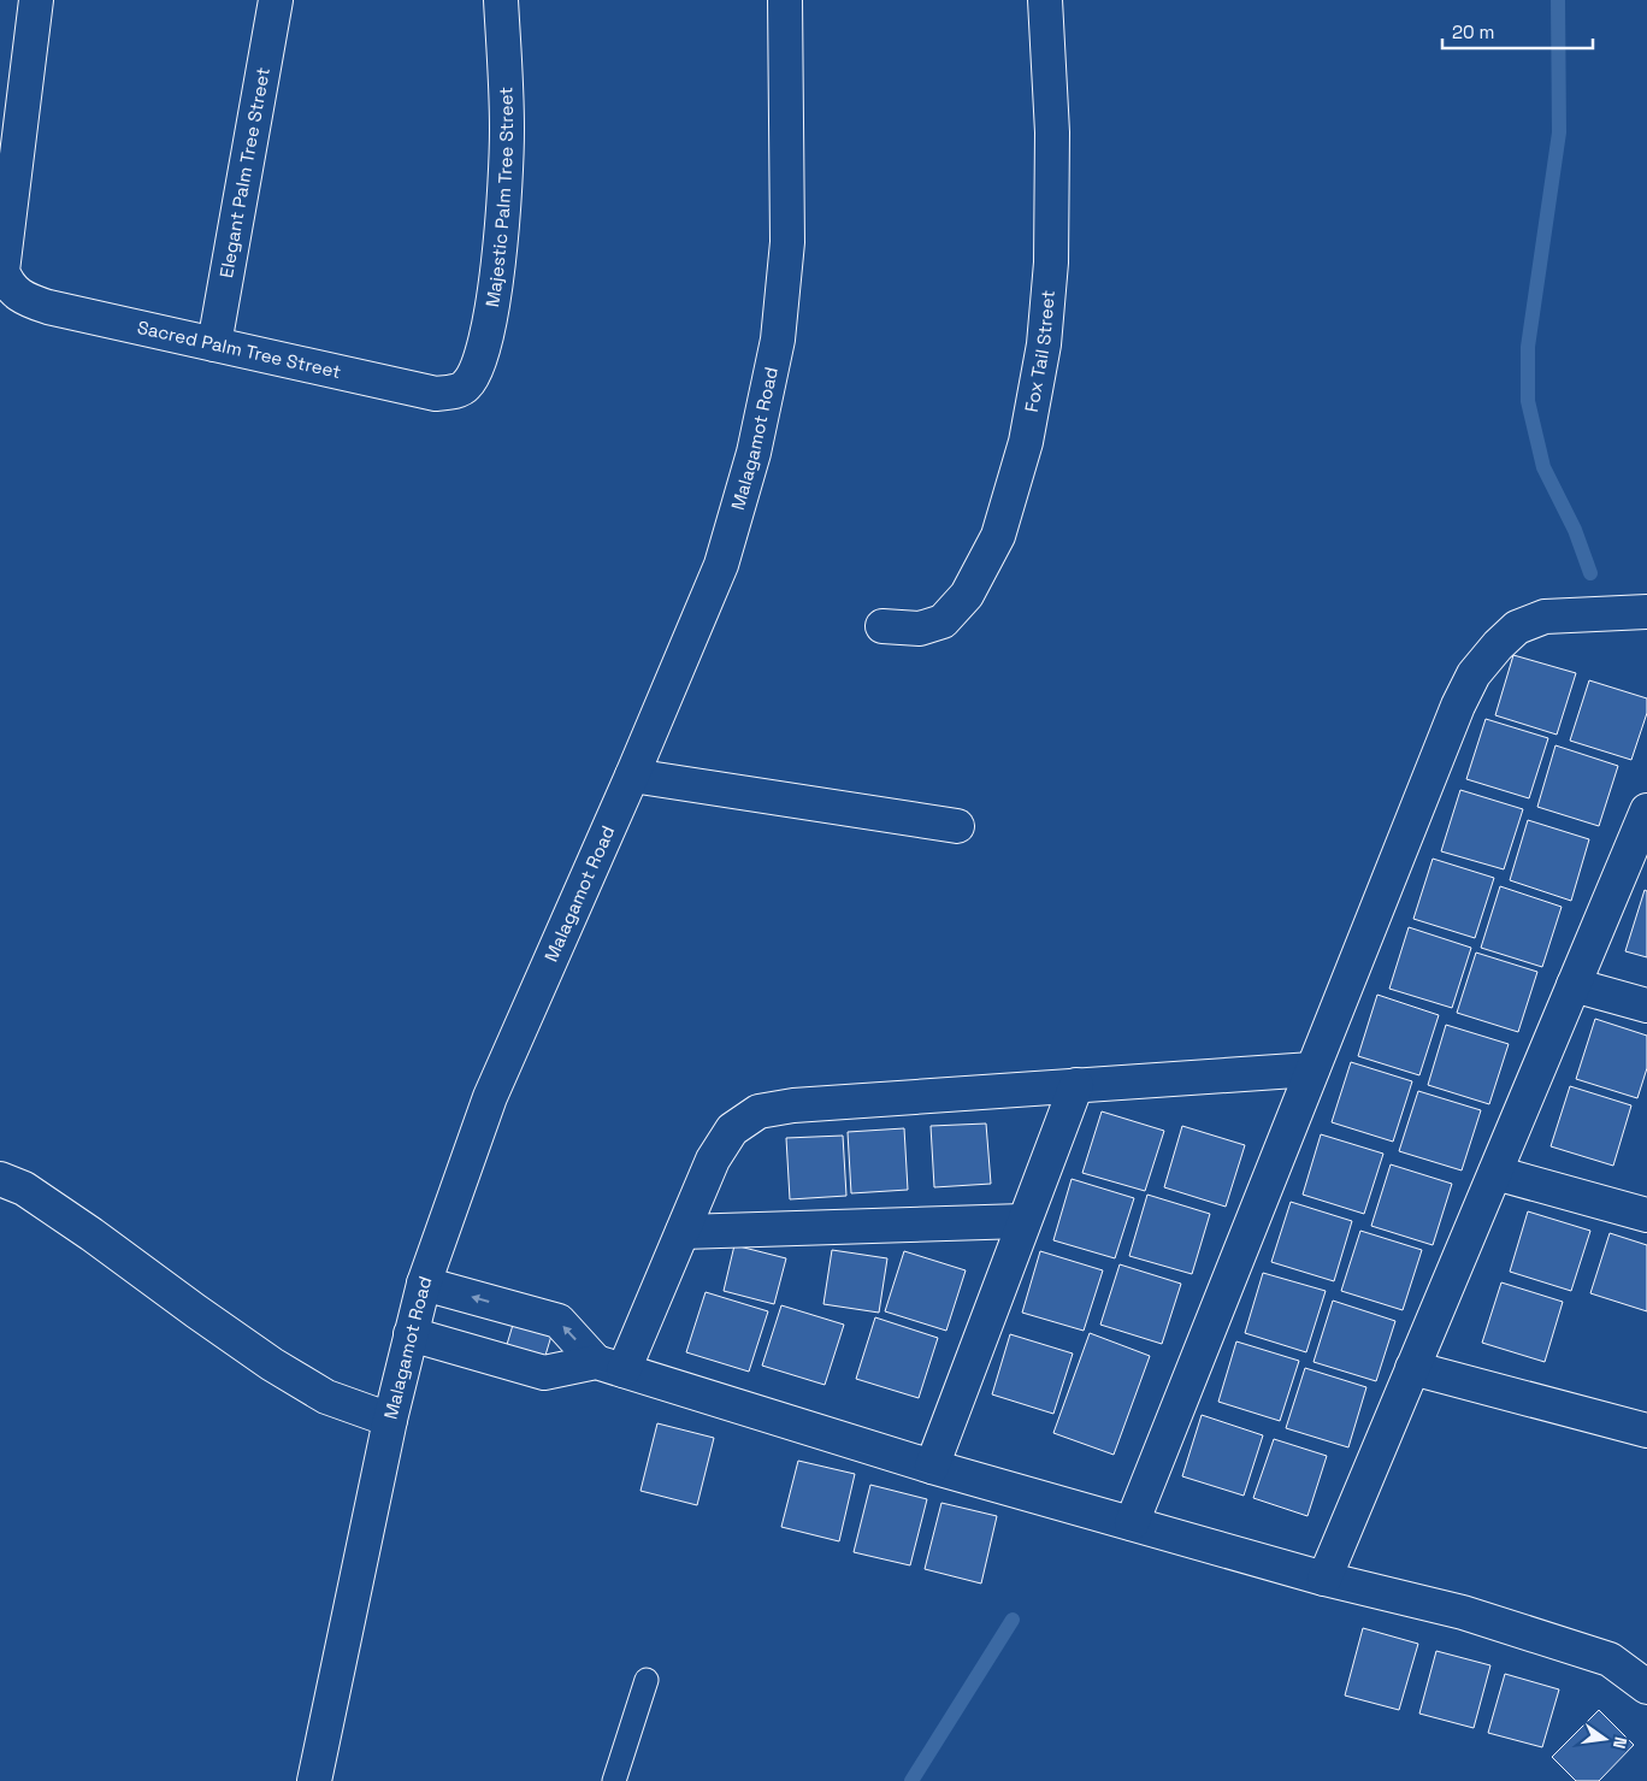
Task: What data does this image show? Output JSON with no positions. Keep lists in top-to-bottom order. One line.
{"streets":{"street":["Elegant Palm Tree Street","Majestic Palm Tree Street","Sacred Palm Tree Street","Fox Tail Street","Malagamot Road"]},"crossings":[["Elegant Palm Tree Street","Sacred Palm Tree Street"],["Majestic Palm Tree Street","Sacred Palm Tree Street"]],"scale_bar":"20 m","north":"right"}
